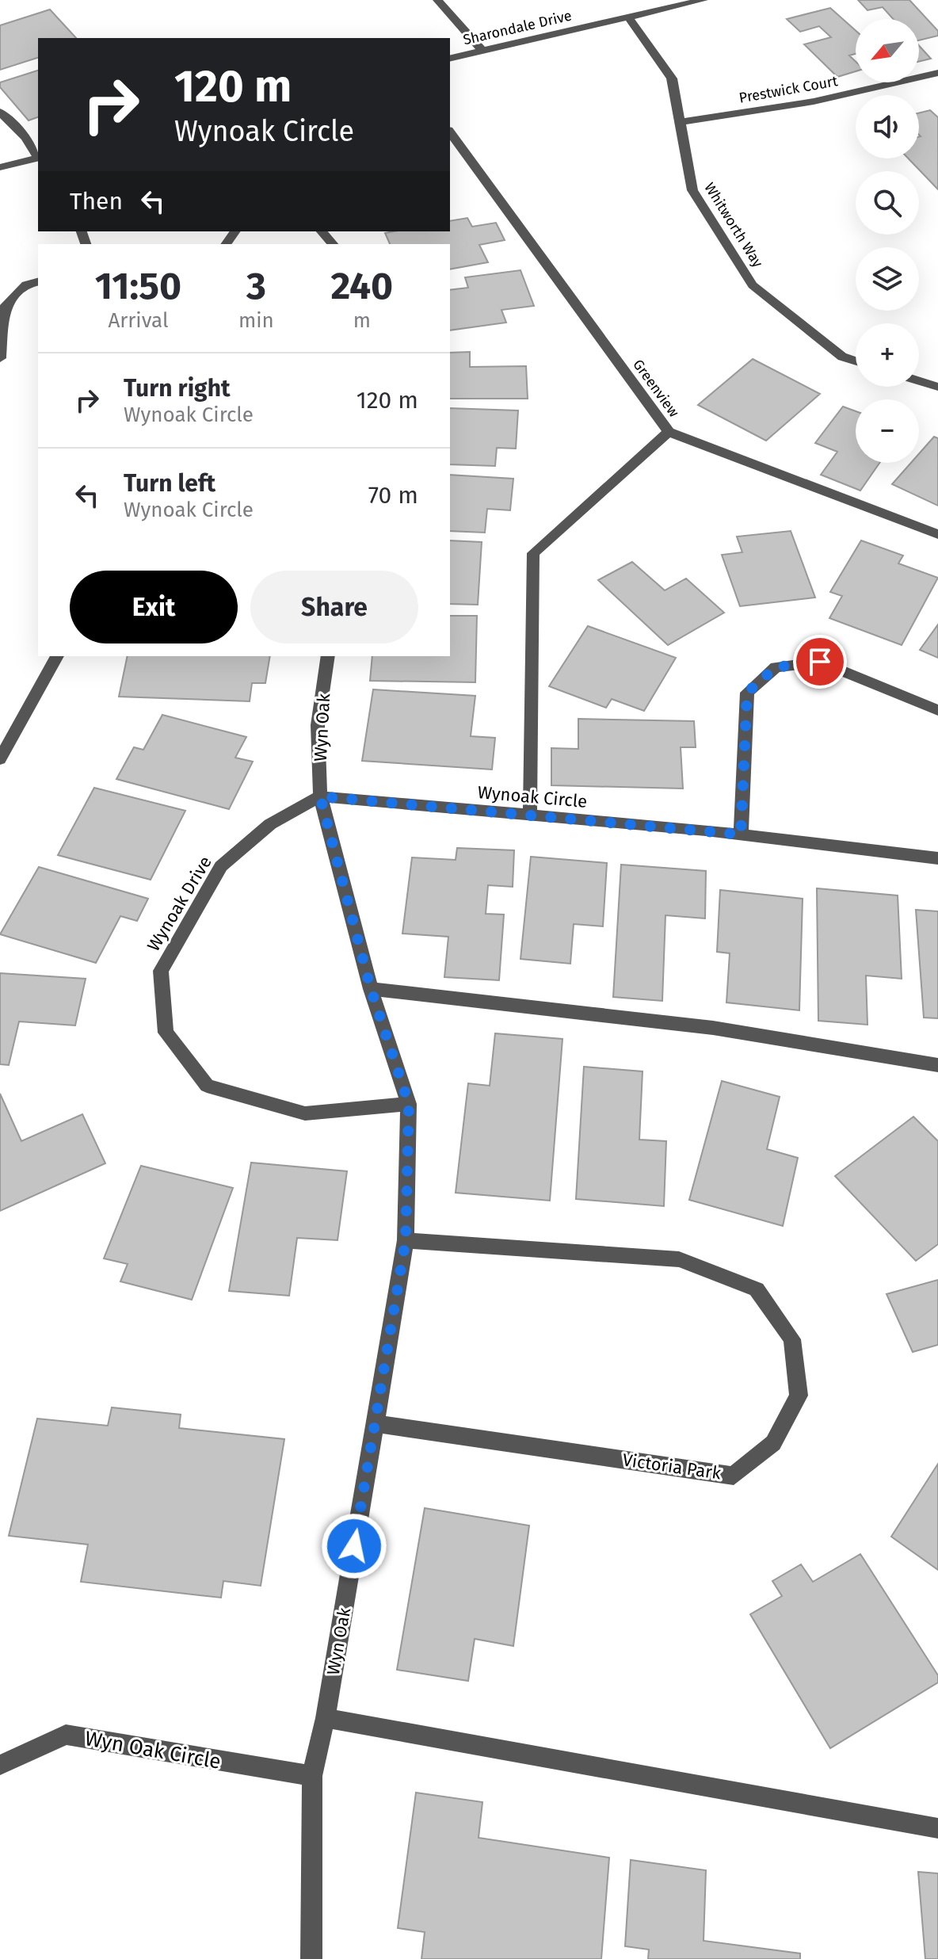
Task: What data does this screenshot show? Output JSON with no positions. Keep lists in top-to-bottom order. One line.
{"streets":{"street":["Sharondale Drive","Prestwick Court","Whitworth Way","Greenview","Wyn Oak","Wynoak Circle","Wynoak Drive","Victoria Park","Wyn Oak Circle"]},"crossings":[["Sharondale Drive","Whitworth Way"],["Prestwick Court","Whitworth Way"],["Wyn Oak","Wynoak Circle"],["Wyn Oak","Wynoak Drive"],["Wyn Oak","Victoria Park"],["Wyn Oak","Wyn Oak Circle"],["Wynoak Circle","Wynoak Drive"]],"north":"bottom left","page":{"map_buttons":["+","−"],"turn":["120 m","Wynoak Circle"],"then":"Then","eta":["11:50","Arrival","3","min","240","m"],"list":[{"name":"Turn right","note":"Wynoak Circle","value":"120 m"},{"name":"Turn left","note":"Wynoak Circle","value":"70 m"}],"buttons":["Exit","Share"]}}
